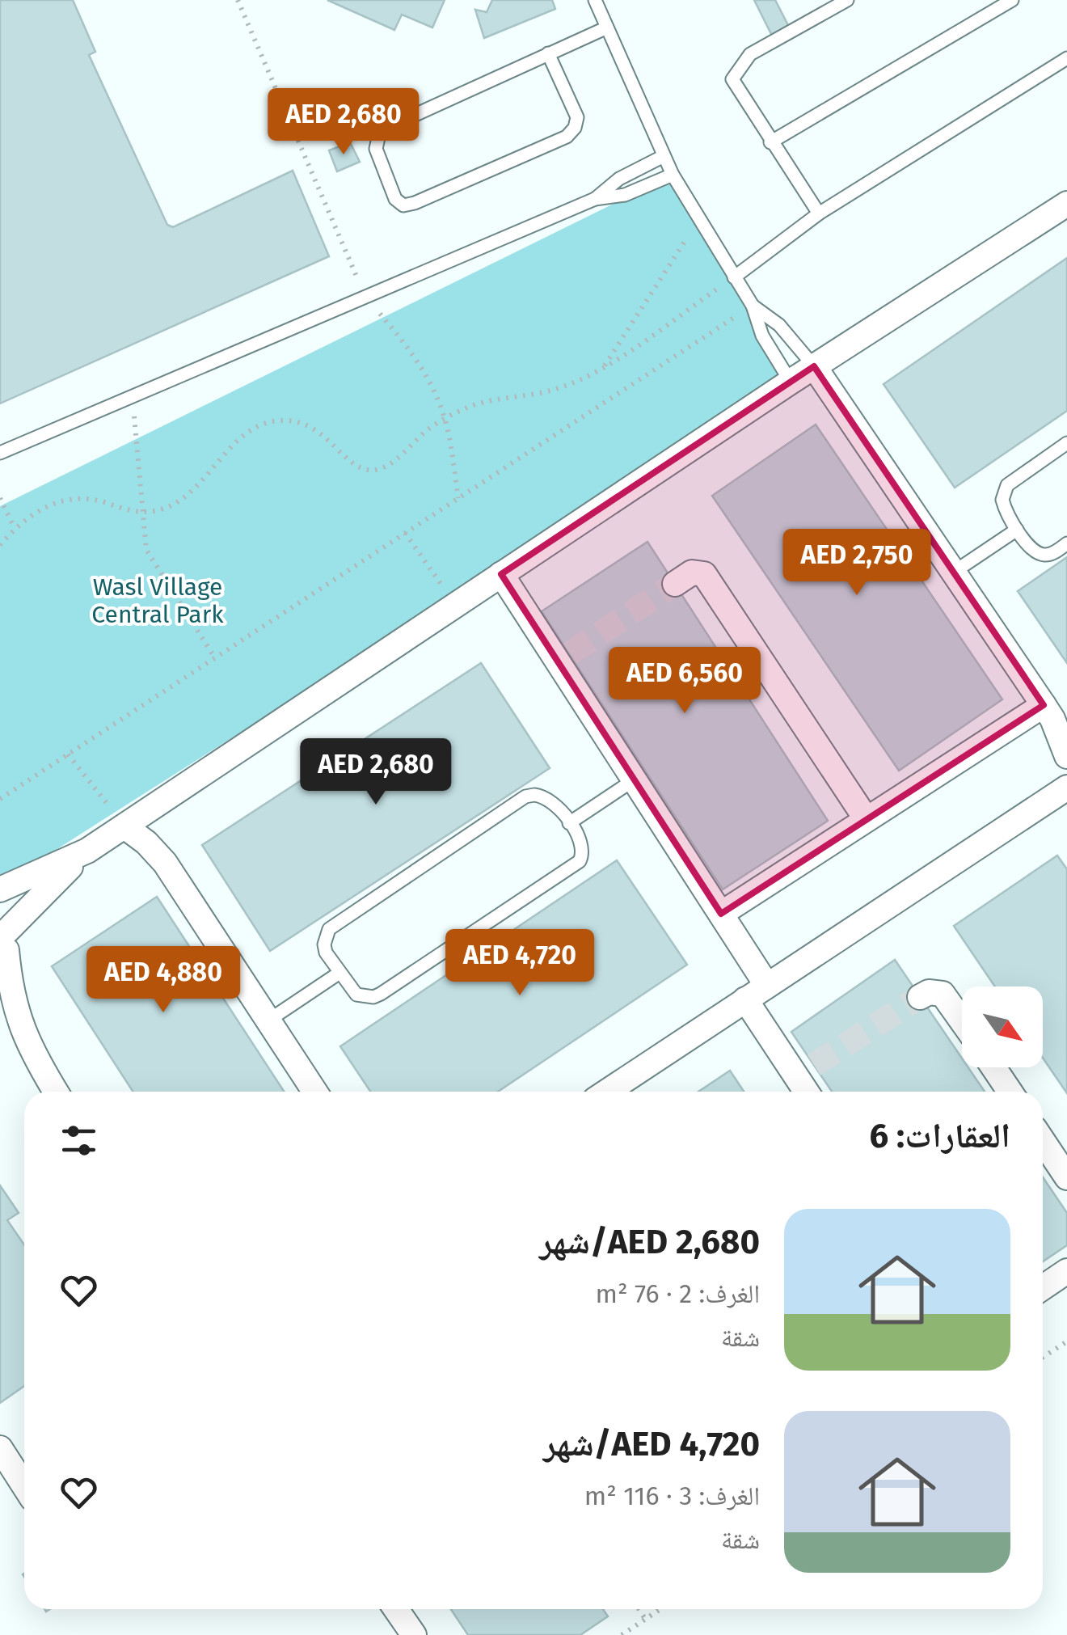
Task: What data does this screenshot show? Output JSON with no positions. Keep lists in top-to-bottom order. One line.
{"parks":["Wasl Village Central Park"],"north":"bottom right","page":{"price":["AED 2,680","AED 2,750","AED 6,560","AED 2,680","AED 4,720","AED 4,880"],"heading":"العقارات: 6","list":[{"name":"AED 2,680/شهر","note":"الغرف: 2 · 76 m² · شقة"},{"name":"AED 4,720/شهر","note":"الغرف: 3 · 116 m² · شقة"}]}}
